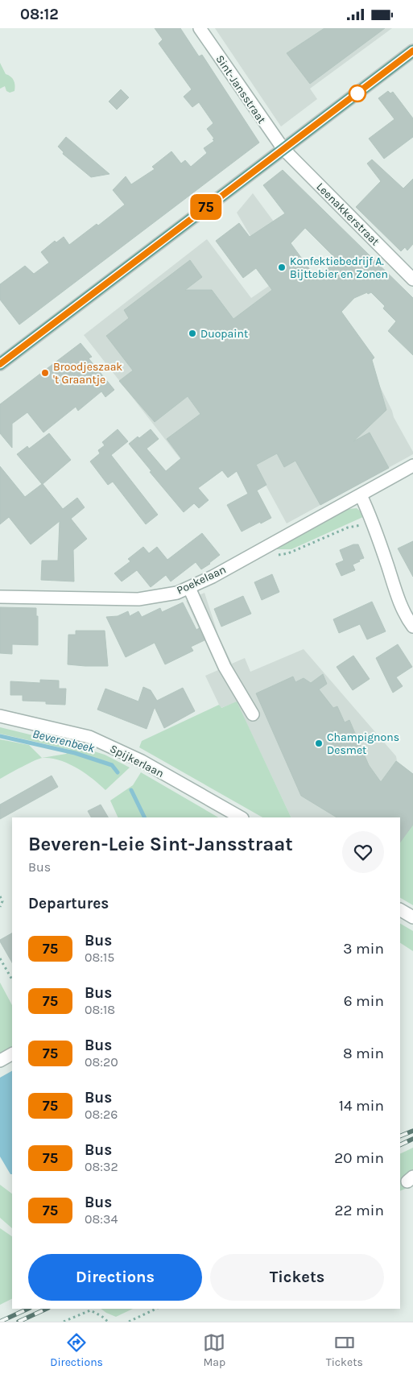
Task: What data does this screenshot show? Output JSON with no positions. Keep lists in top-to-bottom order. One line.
{"streets":{"street":["Sint-Jansstraat","Leenakkerstraat","Poekelaan","Spijkerlaan"]},"crossings":[["Sint-Jansstraat","Leenakkerstraat"]],"water":["Beverenbeek"],"places":["Konfektiebedrijf A. Bijttebier en Zonen","Duopaint","Broodjeszaak 't Graantje","Champignons Desmet"],"lines":["bus line 75"],"page":{"status":"08:12","on_map":"75","heading":[["Beveren-Leie Sint-Jansstraat","Bus"],"Departures"],"list":[{"mark":"75","name":"Bus","note":"08:15","value":"3 min"},{"mark":"75","name":"Bus","note":"08:18","value":"6 min"},{"mark":"75","name":"Bus","note":"08:20","value":"8 min"},{"mark":"75","name":"Bus","note":"08:26","value":"14 min"},{"mark":"75","name":"Bus","note":"08:32","value":"20 min"},{"mark":"75","name":"Bus","note":"08:34","value":"22 min"}],"buttons":["Directions","Tickets"],"tabs":["Directions","Map","Tickets"]}}
